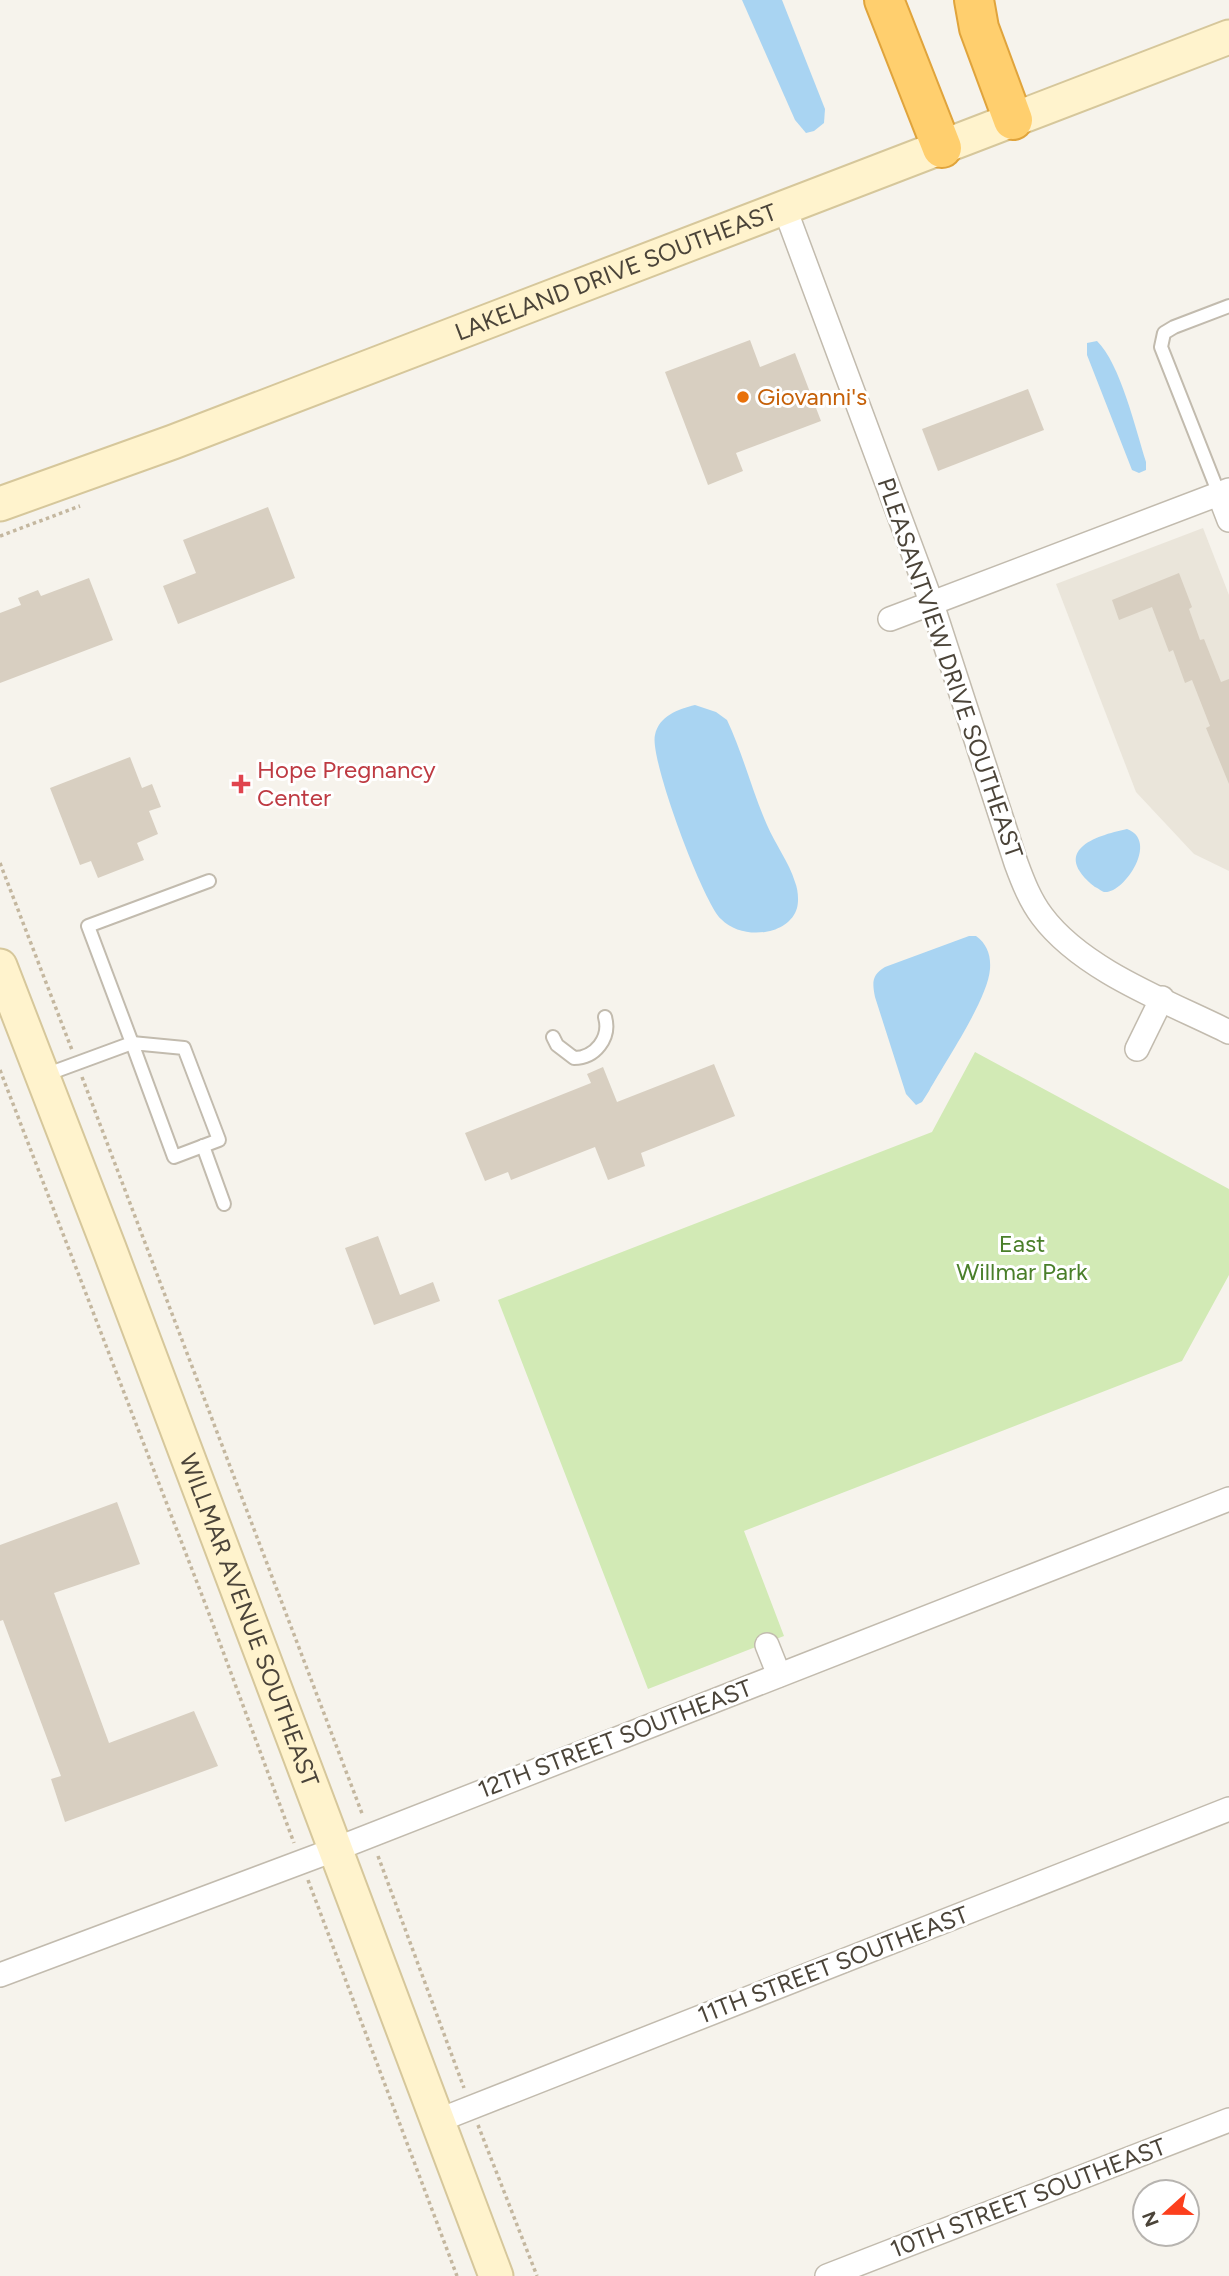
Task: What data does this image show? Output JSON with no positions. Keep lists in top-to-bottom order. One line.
{"streets":{"main road":["LAKELAND DRIVE SOUTHEAST","WILLMAR AVENUE SOUTHEAST"],"street":["PLEASANTVIEW DRIVE SOUTHEAST","12TH STREET SOUTHEAST","11TH STREET SOUTHEAST","10TH STREET SOUTHEAST"]},"crossings":[["LAKELAND DRIVE SOUTHEAST","PLEASANTVIEW DRIVE SOUTHEAST"],["WILLMAR AVENUE SOUTHEAST","12TH STREET SOUTHEAST"],["WILLMAR AVENUE SOUTHEAST","11TH STREET SOUTHEAST"]],"parks":["East Willmar Park"],"places":{"other":["Giovanni's"],"health":["Hope Pregnancy Center"]},"north":"left"}
